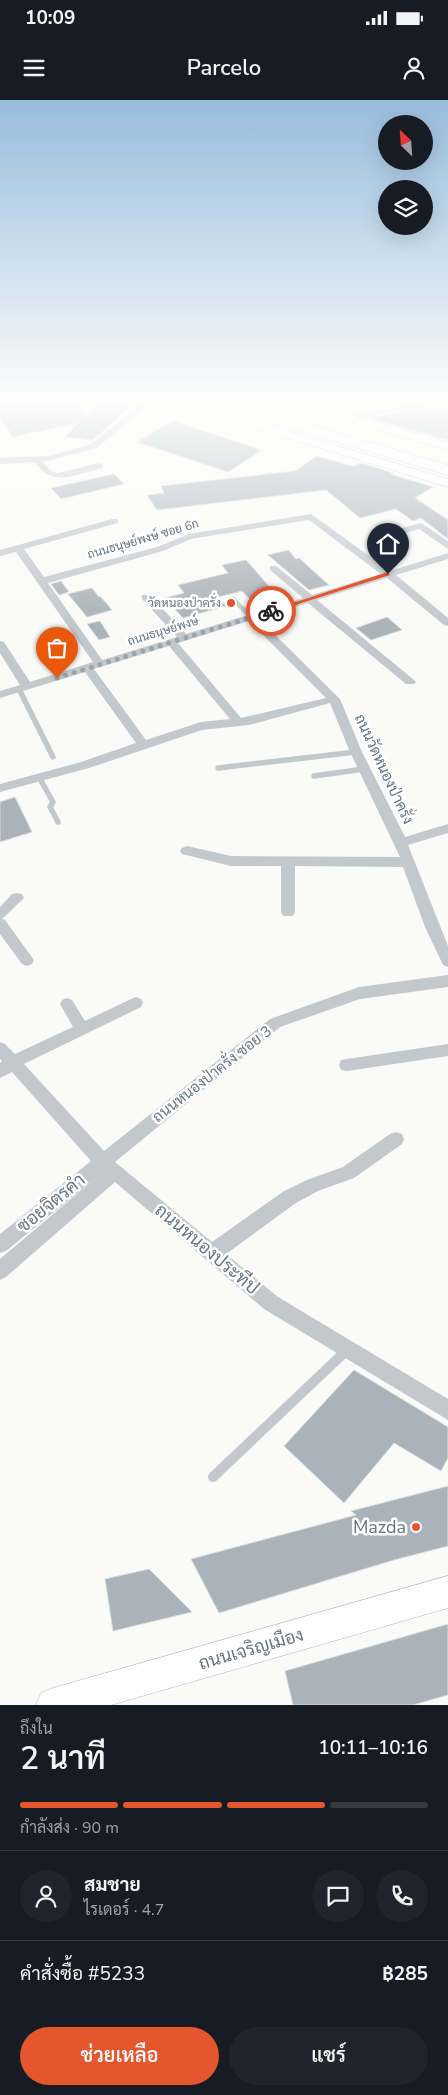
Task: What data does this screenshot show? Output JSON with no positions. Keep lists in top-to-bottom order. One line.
{"streets":{"main road":["ถนนเจริญเมือง"],"street":["ถนนธนุษย์พงษ์ ซอย 6ก","ถนนธนุษย์พงษ์","ถนนวัดหนองป่าครั่ง","ถนนหนองป่าครั่ง ซอย 3","ซอยจิตรคำ","ถนนหนองประทีป"]},"crossings":[["ถนนธนุษย์พงษ์ ซอย 6ก","ถนนธนุษย์พงษ์"],["ถนนธนุษย์พงษ์","ถนนวัดหนองป่าครั่ง"],["ถนนหนองป่าครั่ง ซอย 3","ซอยจิตรคำ"],["ถนนหนองป่าครั่ง ซอย 3","ถนนหนองประทีป"],["ซอยจิตรคำ","ถนนหนองประทีป"]],"places":["วัดหนองป่าครั่ง","Mazda"],"north":"top left","page":{"status":"10:09","header":"Parcelo","heading":["2 นาที","ถึงใน","10:11–10:16"],"panel":["สมชาย","ไรเดอร์ · 4.7","คำสั่งซื้อ #5233","฿285"],"bar":"กำลังส่ง · 90 m","buttons":["ช่วยเหลือ","แชร์"]}}
